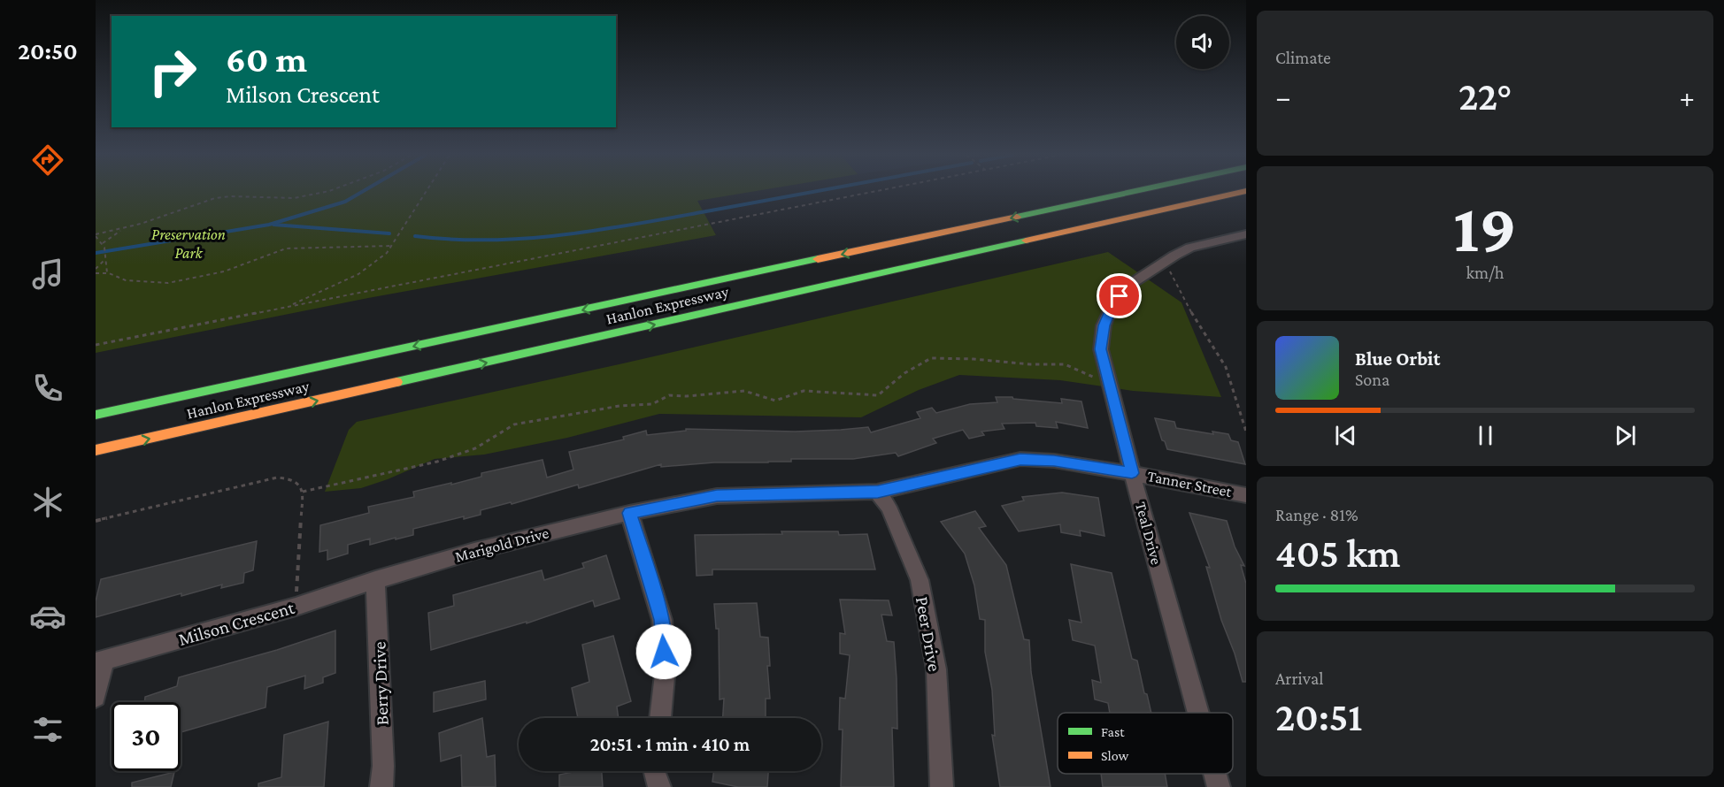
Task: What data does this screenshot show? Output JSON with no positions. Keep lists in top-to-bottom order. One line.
{"streets":{"highway":["Hanlon Expressway"],"street":["Tanner Street","Teal Drive","Marigold Drive","Milson Crescent","Peer Drive","Berry Drive"]},"crossings":[["Tanner Street","Teal Drive"],["Marigold Drive","Milson Crescent"],["Marigold Drive","Berry Drive"],["Milson Crescent","Berry Drive"]],"parks":["Preservation Park"],"legend":["Fast","Slow"],"page":{"tabs":"20:50","tile":["Climate",["19","km/h"],["Range · 81%","405 km"],["Arrival","20:51"]],"turn":["60 m","Milson Crescent"],"heat":["−","22°","+"],"song":["Blue Orbit","Sona"],"limit":"30","trip":"20:51 · 1 min · 410 m"}}
